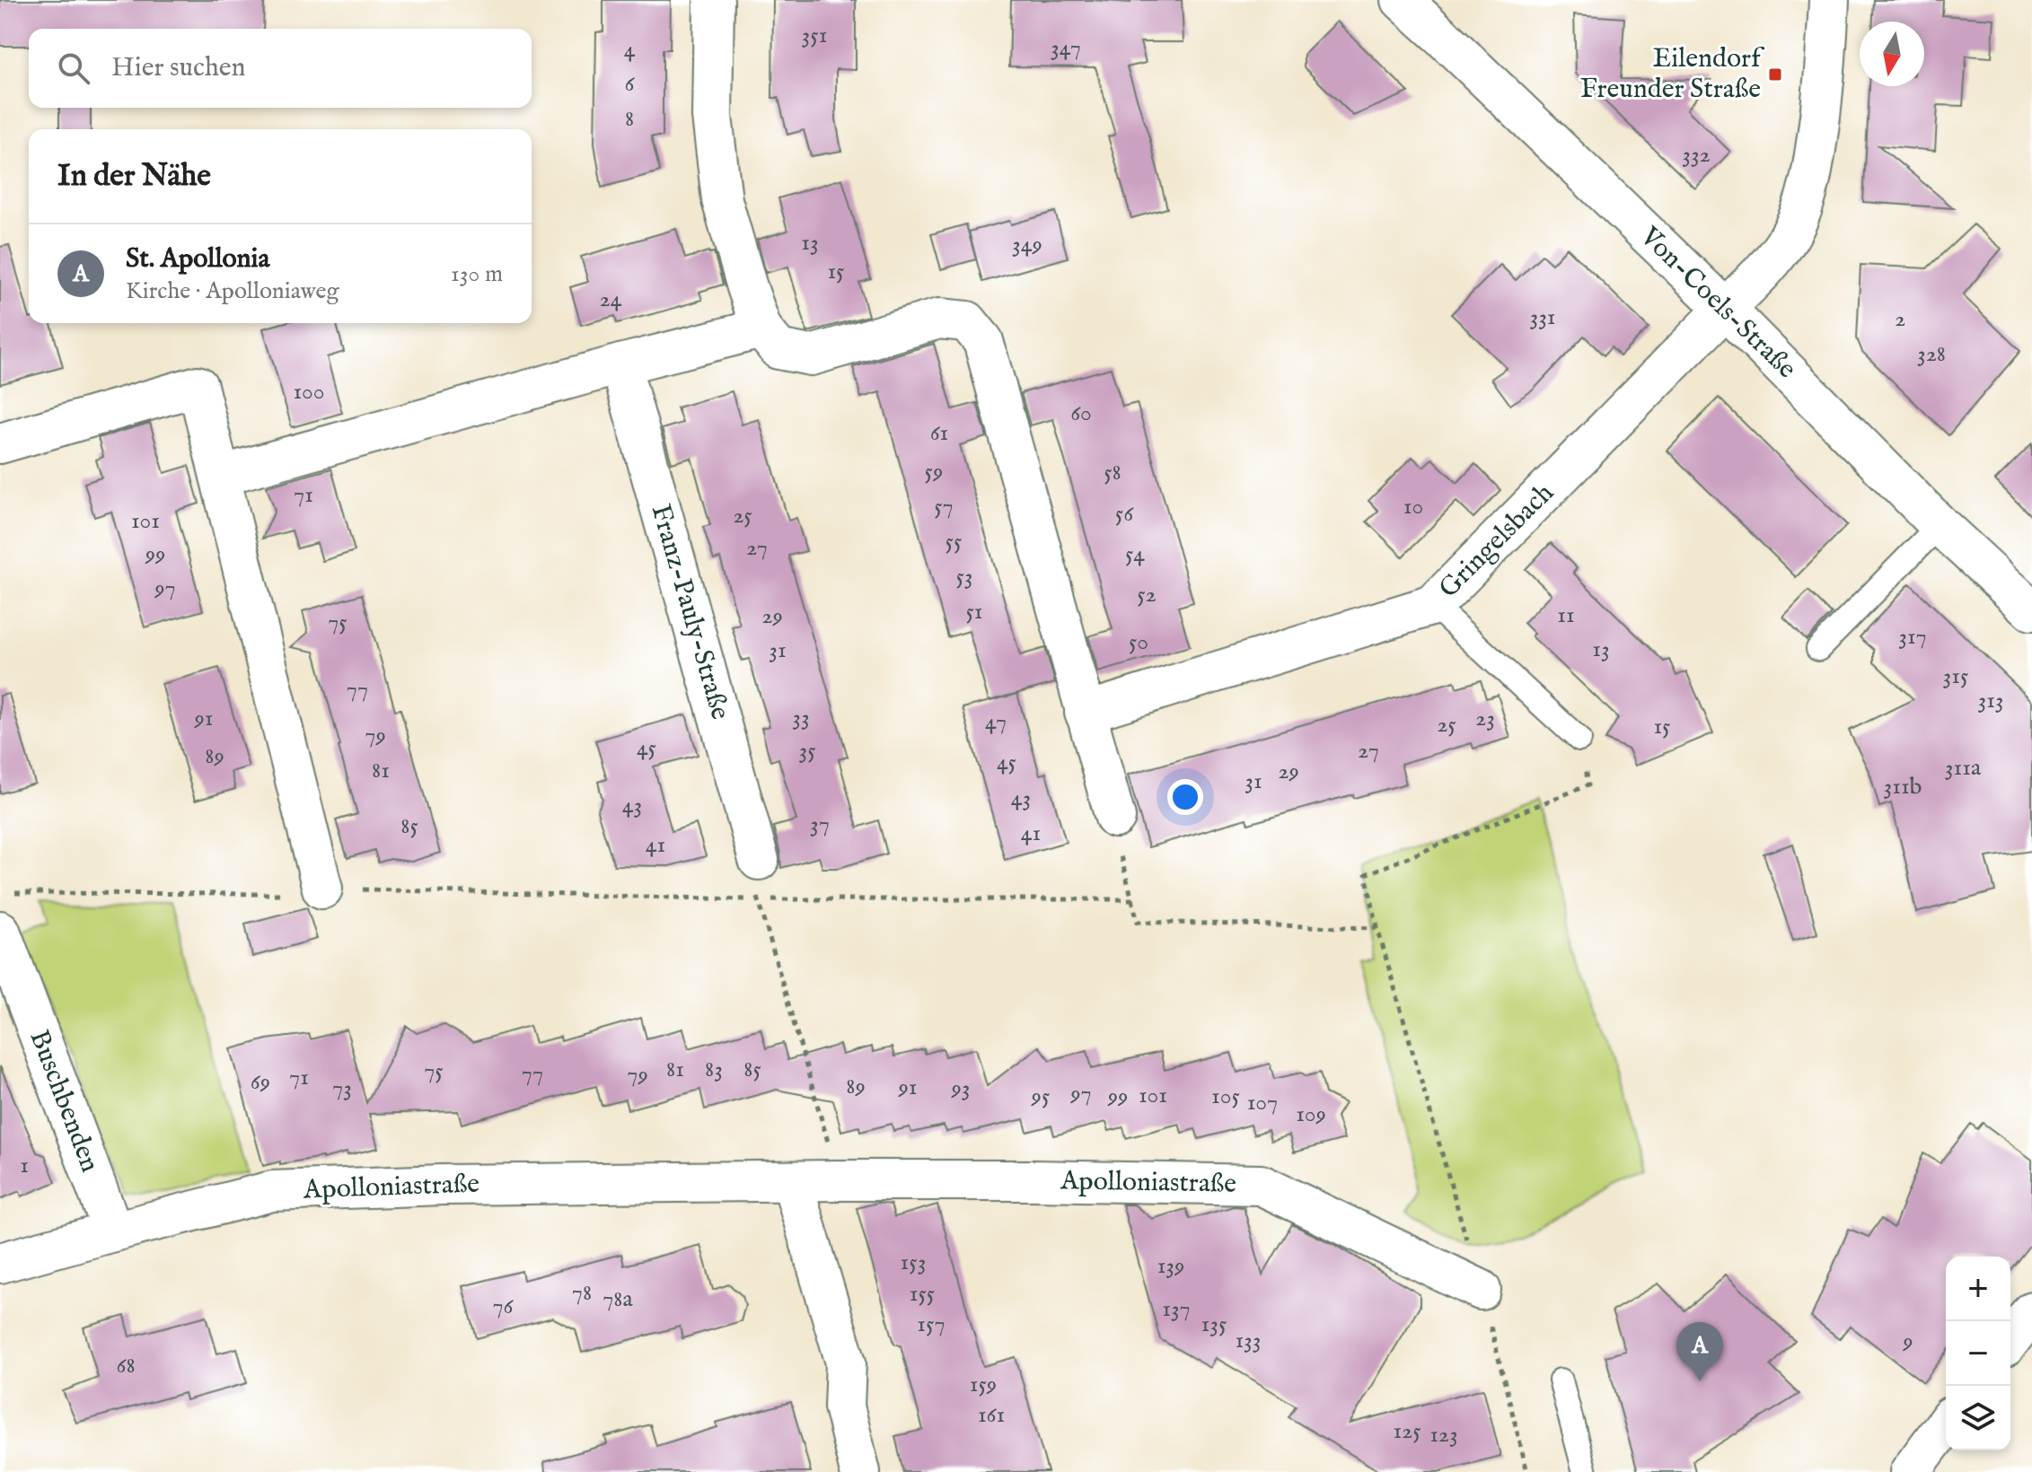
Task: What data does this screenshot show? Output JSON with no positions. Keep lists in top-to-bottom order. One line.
{"streets":{"street":["Von-Coels-Straße","Gringelsbach","Franz-Pauly-Straße","Buschbenden","Apolloniastraße"]},"crossings":[["Von-Coels-Straße","Gringelsbach"],["Buschbenden","Apolloniastraße"]],"places":{"transit":["Eilendorf Freunder Straße"]},"house_numbers":["351","347","4","6","8","332","13","349","15","24","331","2","328","100","60","61","59","58","71","57","10","56","25","101","55","27","99","54","53","97","52","51","11","29","75","317","50","13","31","315","77","313","33","91","23","47","25","15","79","45","35","27","89","45","311a","81","29","31","311b","43","43","37","85","41","41","81","83","85","75","77","79","71","69","89","91","73","93","97","101","95","99","105","107","109","1","153","139","78","155","78a","76","137","157","135","133","9","68","159","161","125","123"],"north":"bottom","page":{"search":"Hier suchen","heading":"In der Nähe","list":[{"mark":"A","name":"St. Apollonia","note":"Kirche · Apolloniaweg","value":"130 m"}],"map_buttons":["+","−"],"pins":"A"}}
